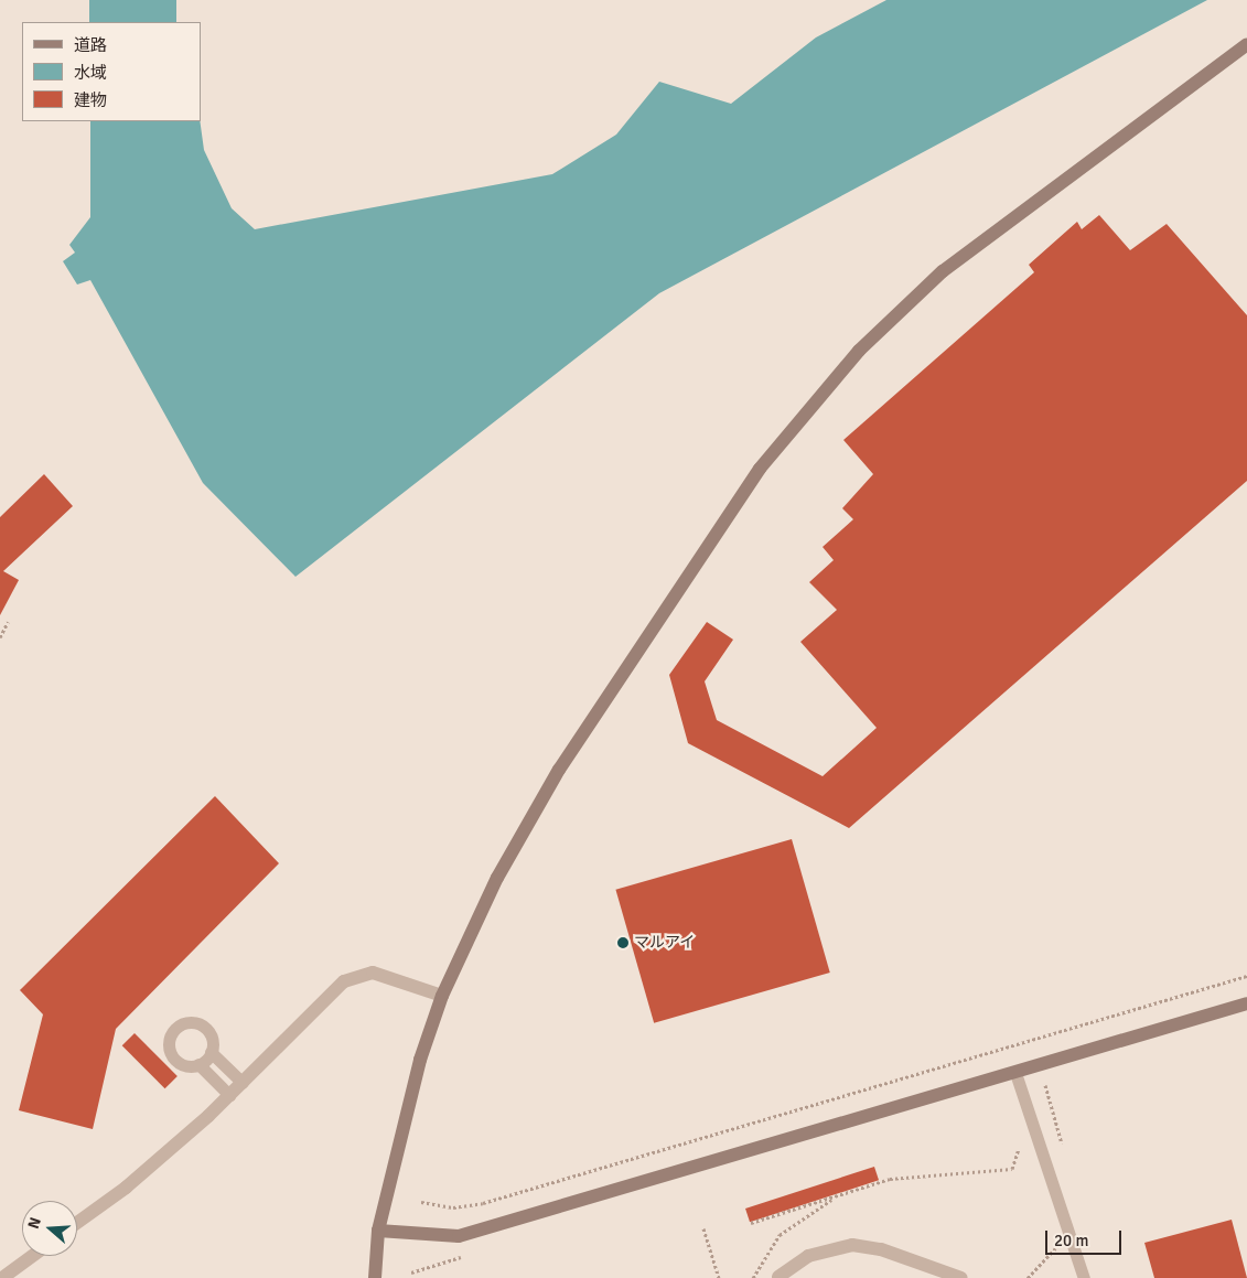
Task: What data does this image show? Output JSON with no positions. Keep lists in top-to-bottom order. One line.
{"places":["マルアイ"],"legend":["道路","水域","建物"],"scale_bar":"20 m","north":"left"}
